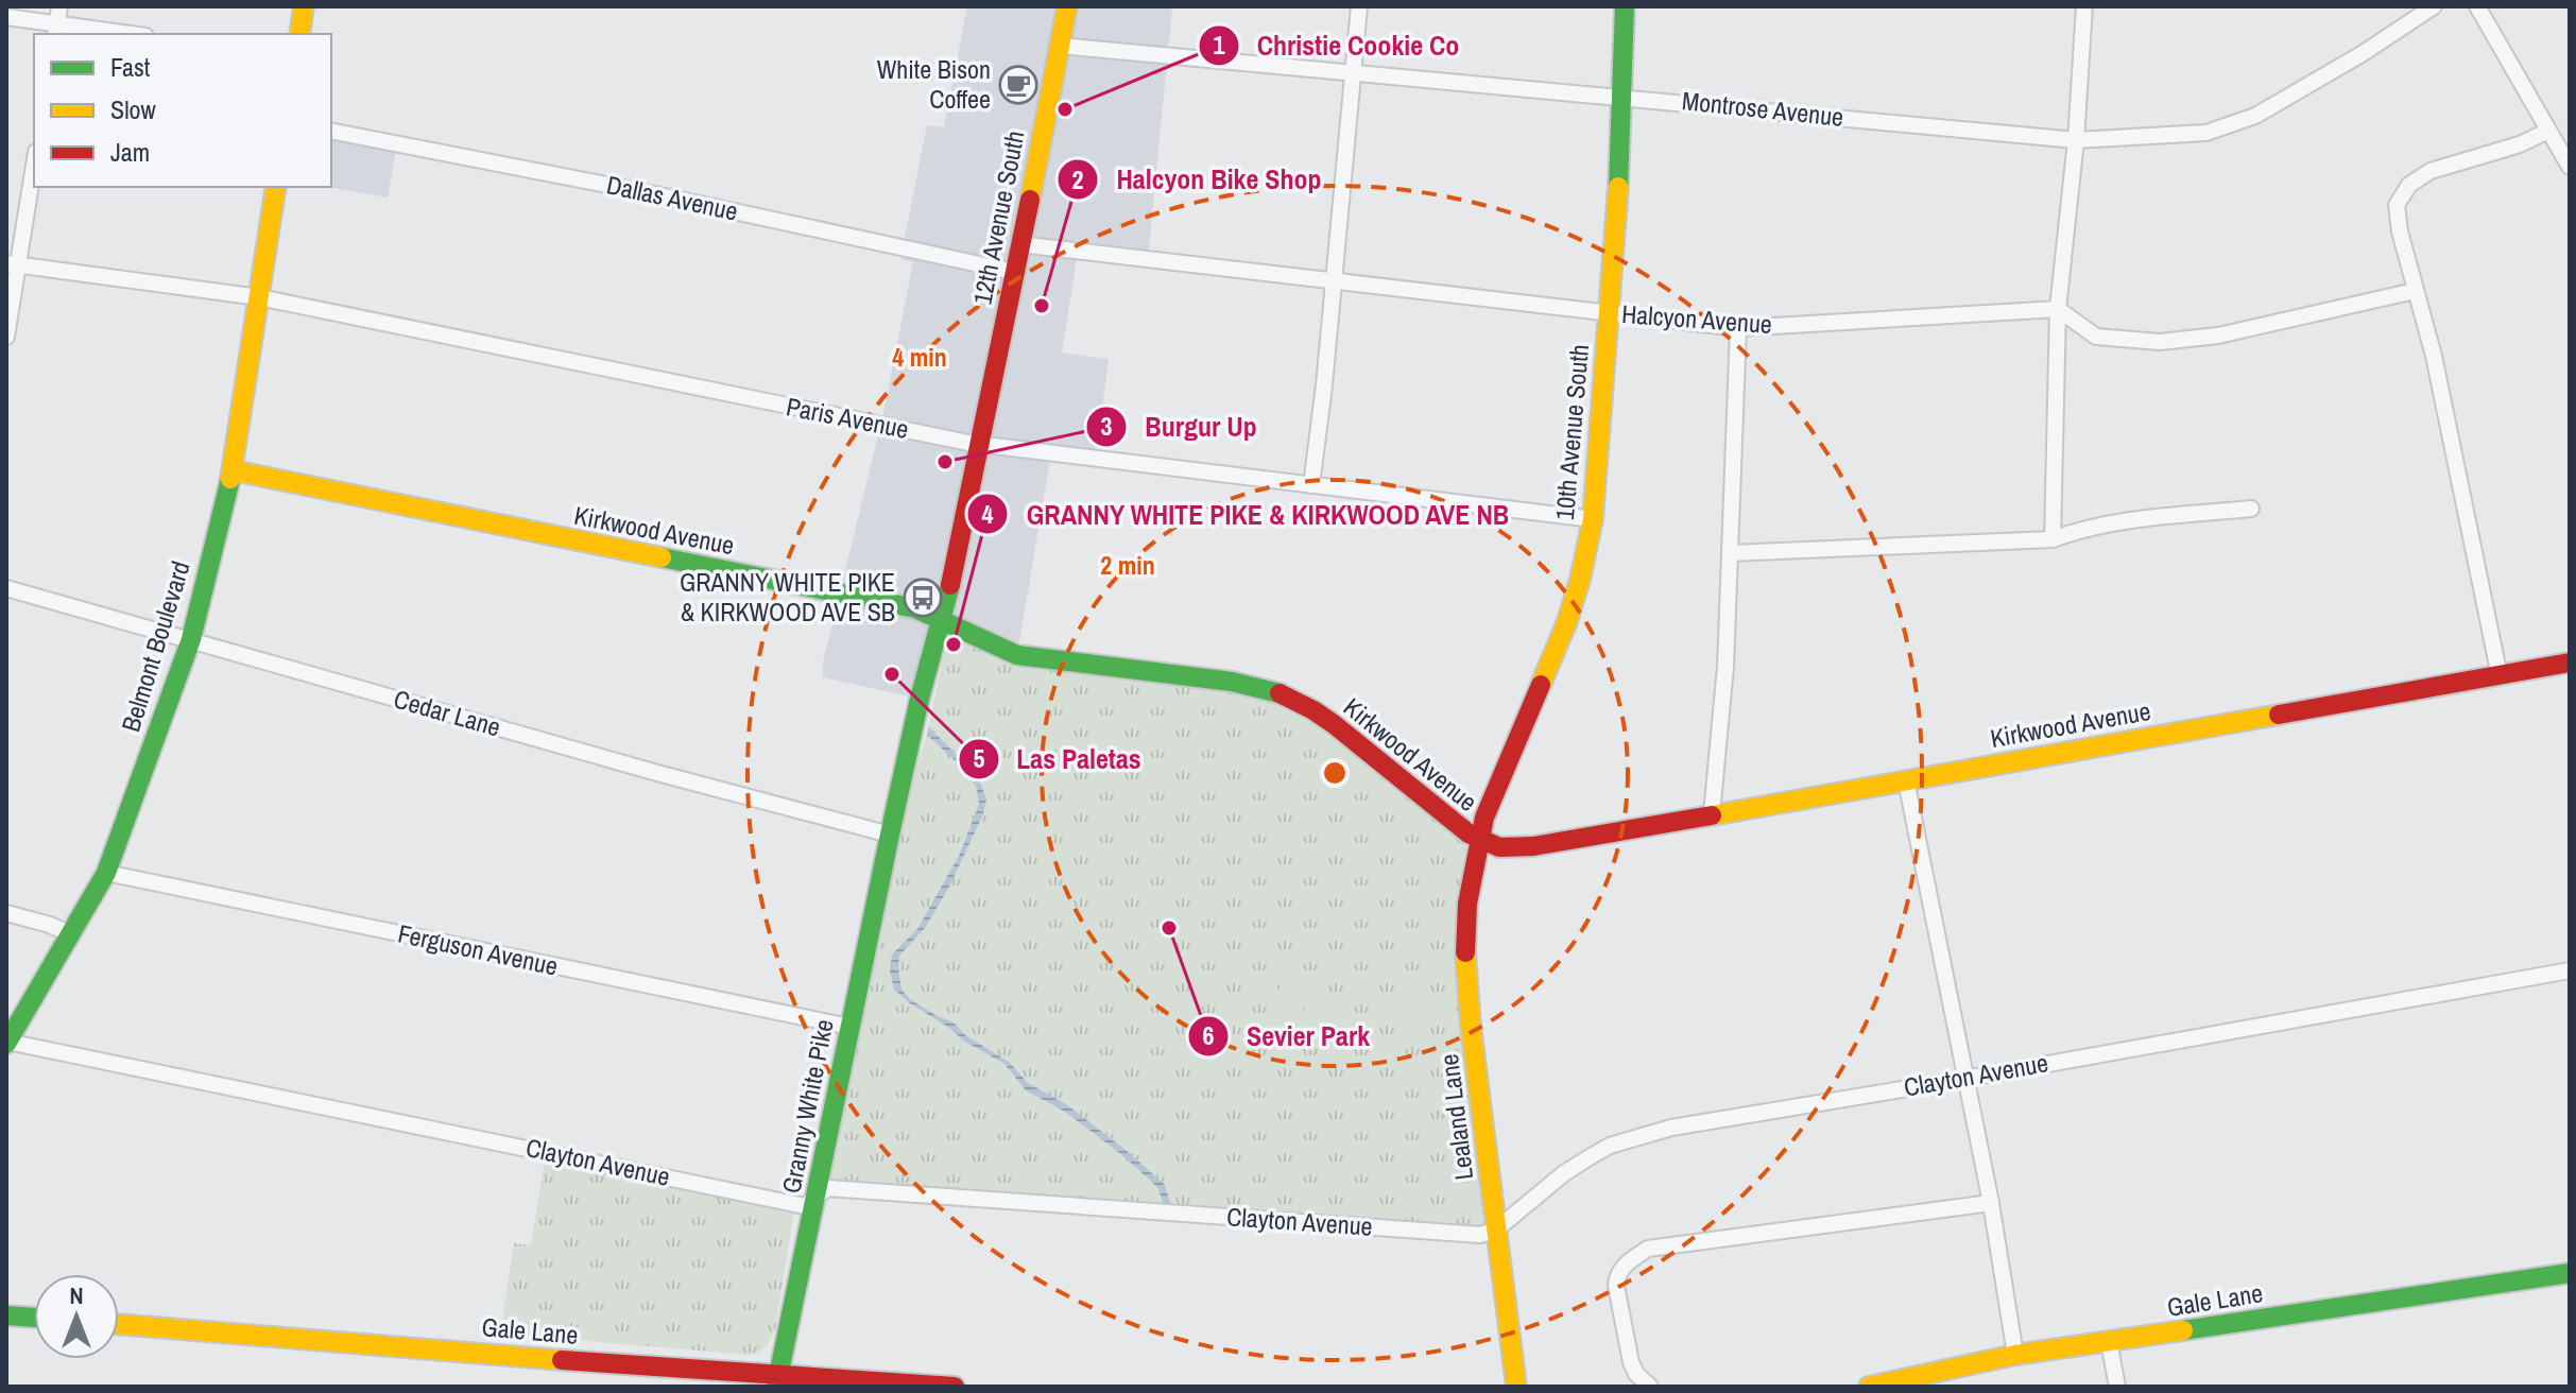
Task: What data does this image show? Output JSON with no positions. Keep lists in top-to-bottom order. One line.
{"streets":{"street":["Montrose Avenue","Dallas Avenue","12th Avenue South","Halcyon Avenue","Paris Avenue","10th Avenue South","Kirkwood Avenue","Belmont Boulevard","Cedar Lane","Ferguson Avenue","Clayton Avenue","Granny White Pike","Lealand Lane","Gale Lane"]},"crossings":[["Montrose Avenue","12th Avenue South"],["Montrose Avenue","10th Avenue South"],["Dallas Avenue","12th Avenue South"],["12th Avenue South","Halcyon Avenue"],["12th Avenue South","Paris Avenue"],["12th Avenue South","Kirkwood Avenue"],["12th Avenue South","Cedar Lane"],["12th Avenue South","Granny White Pike"],["Halcyon Avenue","10th Avenue South"],["Paris Avenue","10th Avenue South"],["Paris Avenue","Belmont Boulevard"],["10th Avenue South","Kirkwood Avenue"],["10th Avenue South","Lealand Lane"],["Kirkwood Avenue","Belmont Boulevard"],["Kirkwood Avenue","Lealand Lane"],["Belmont Boulevard","Cedar Lane"],["Belmont Boulevard","Ferguson Avenue"],["Belmont Boulevard","Clayton Avenue"],["Cedar Lane","Granny White Pike"],["Ferguson Avenue","Granny White Pike"],["Clayton Avenue","Granny White Pike"],["Clayton Avenue","Lealand Lane"],["Granny White Pike","Gale Lane"]],"places":{"cafe":["White Bison Coffee"],"other":["Christie Cookie Co","Halcyon Bike Shop","Burgur Up","GRANNY WHITE PIKE & KIRKWOOD AVE NB","Las Paletas","Sevier Park"],"bus stop":["GRANNY WHITE PIKE & KIRKWOOD AVE SB"]},"legend":["Fast","Slow","Jam"],"north":"top","rings":["4 min","2 min"]}
